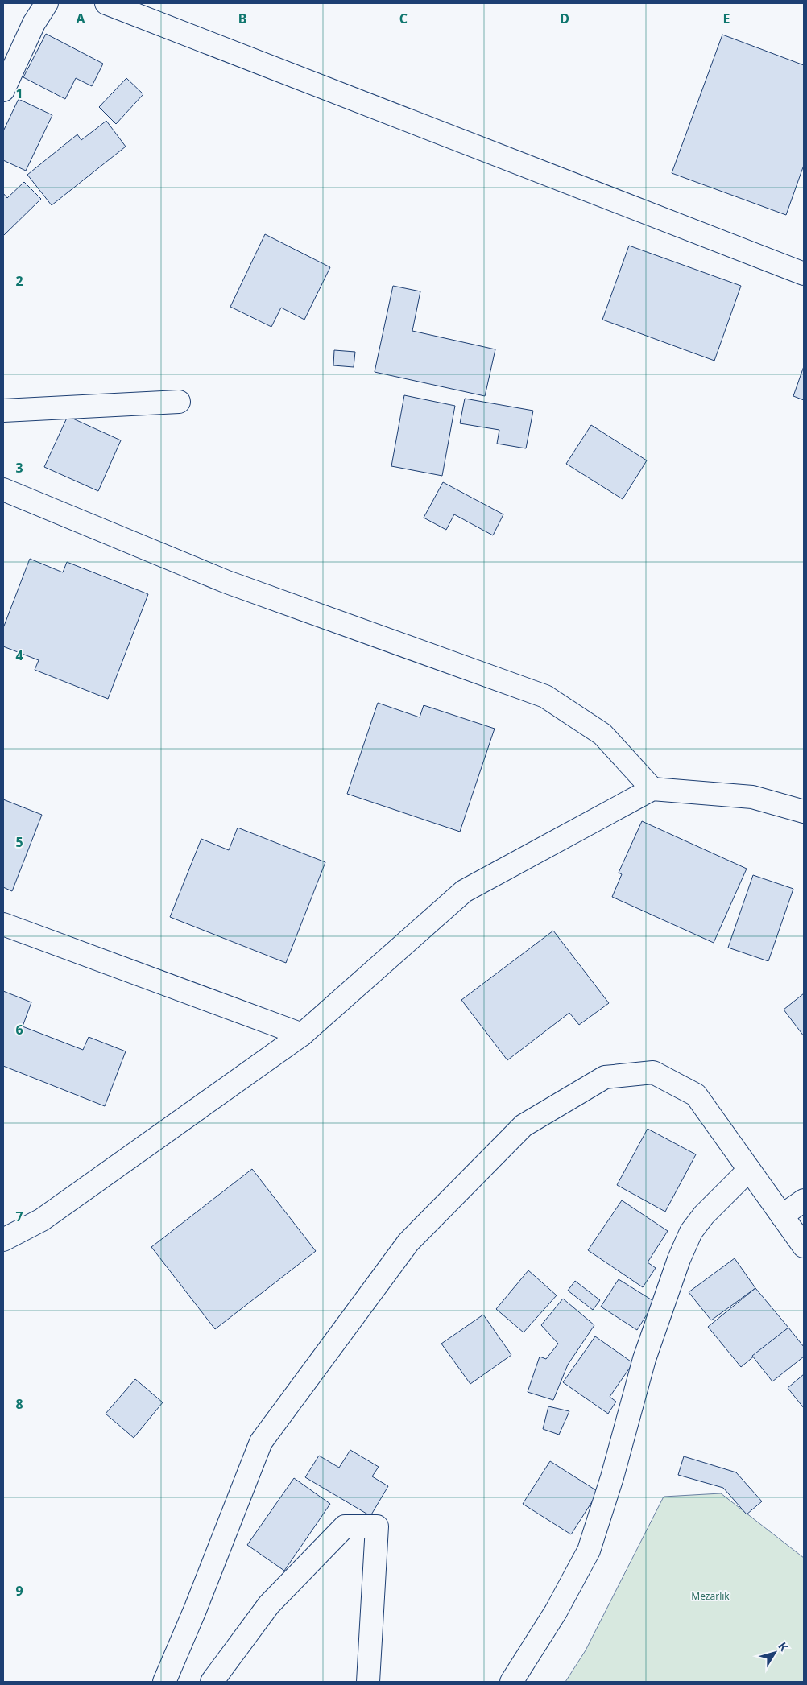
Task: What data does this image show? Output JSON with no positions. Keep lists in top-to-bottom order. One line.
{"parks":["Mezarlık"],"north":"top right","grid":{"columns":["A","B","C","D","E"],"rows":["1","2","3","4","5","6","7","8","9"]}}
